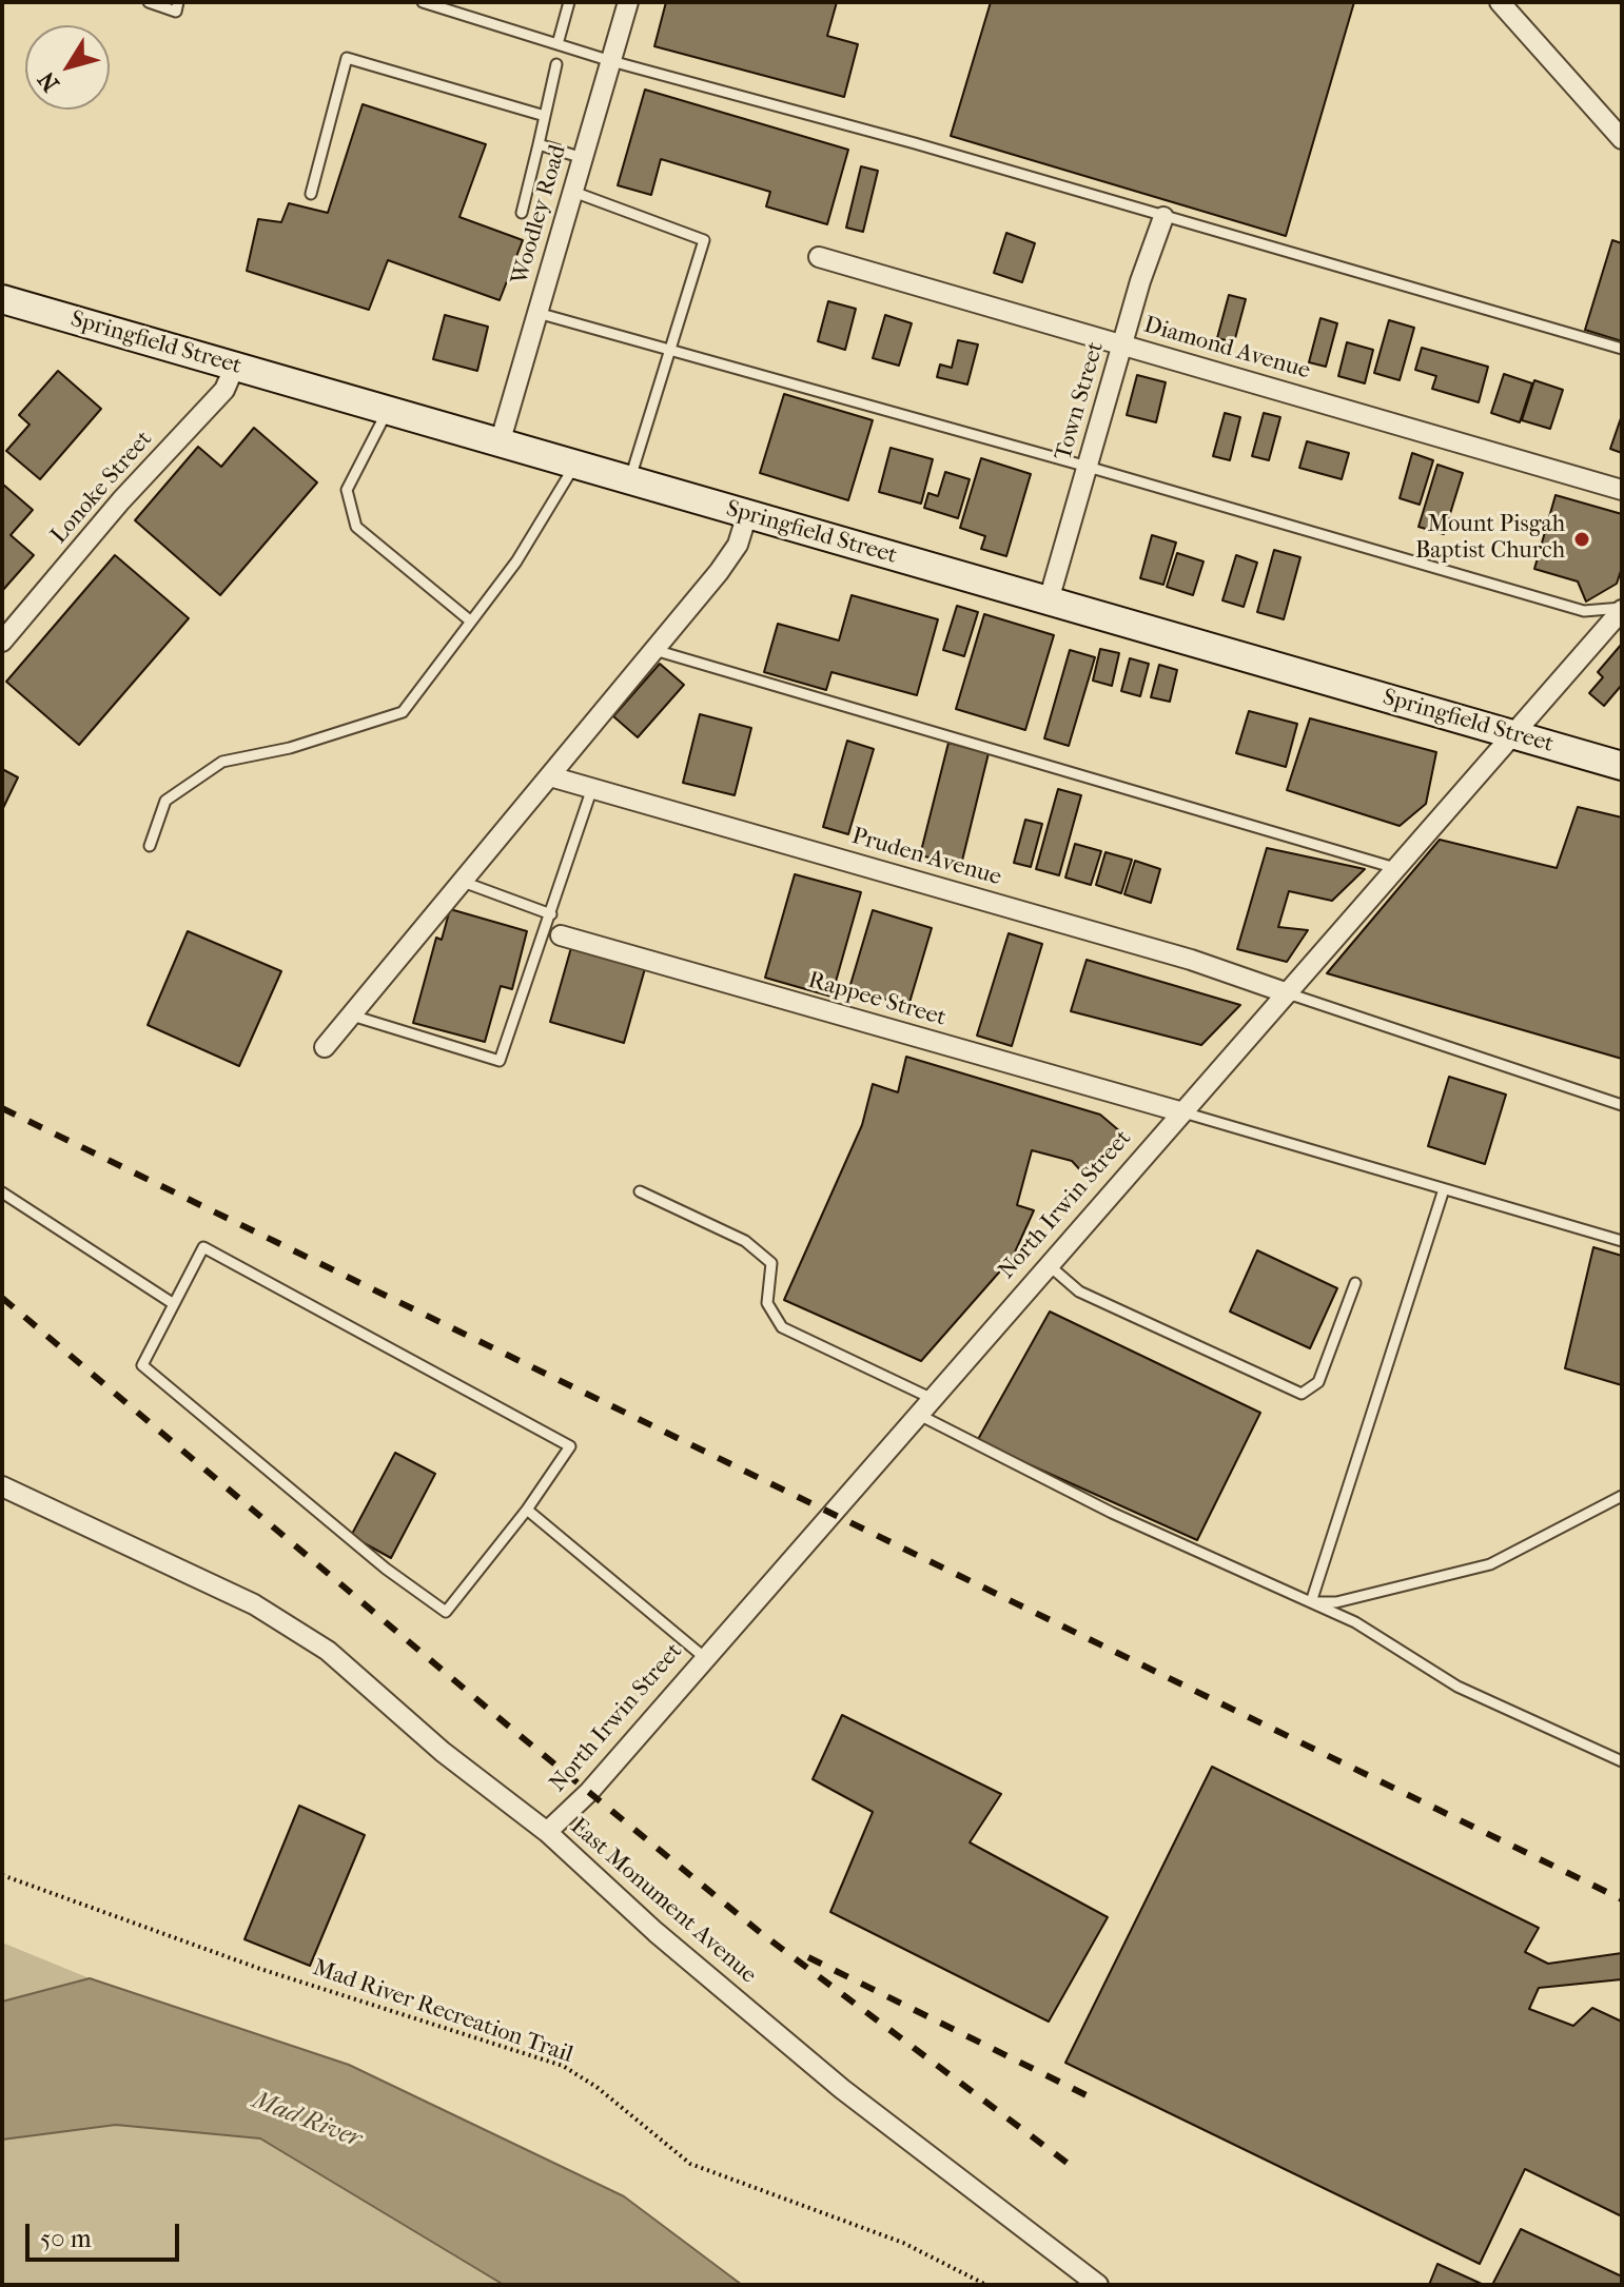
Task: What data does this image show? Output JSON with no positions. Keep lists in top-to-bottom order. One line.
{"streets":{"main road":["Springfield Street"],"street":["Woodley Road","Diamond Avenue","Town Street","Lonoke Street","Pruden Avenue","Rappee Street","North Irwin Street","East Monument Avenue"],"path":["Mad River Recreation Trail"]},"crossings":[["Woodley Road","Springfield Street"],["Springfield Street","Town Street"],["Springfield Street","Lonoke Street"],["Springfield Street","North Irwin Street"],["Diamond Avenue","Town Street"],["Pruden Avenue","North Irwin Street"],["Rappee Street","North Irwin Street"],["North Irwin Street","East Monument Avenue"]],"water":["Mad River"],"places":["Mount Pisgah Baptist Church"],"scale_bar":"50 m","north":"bottom left"}
